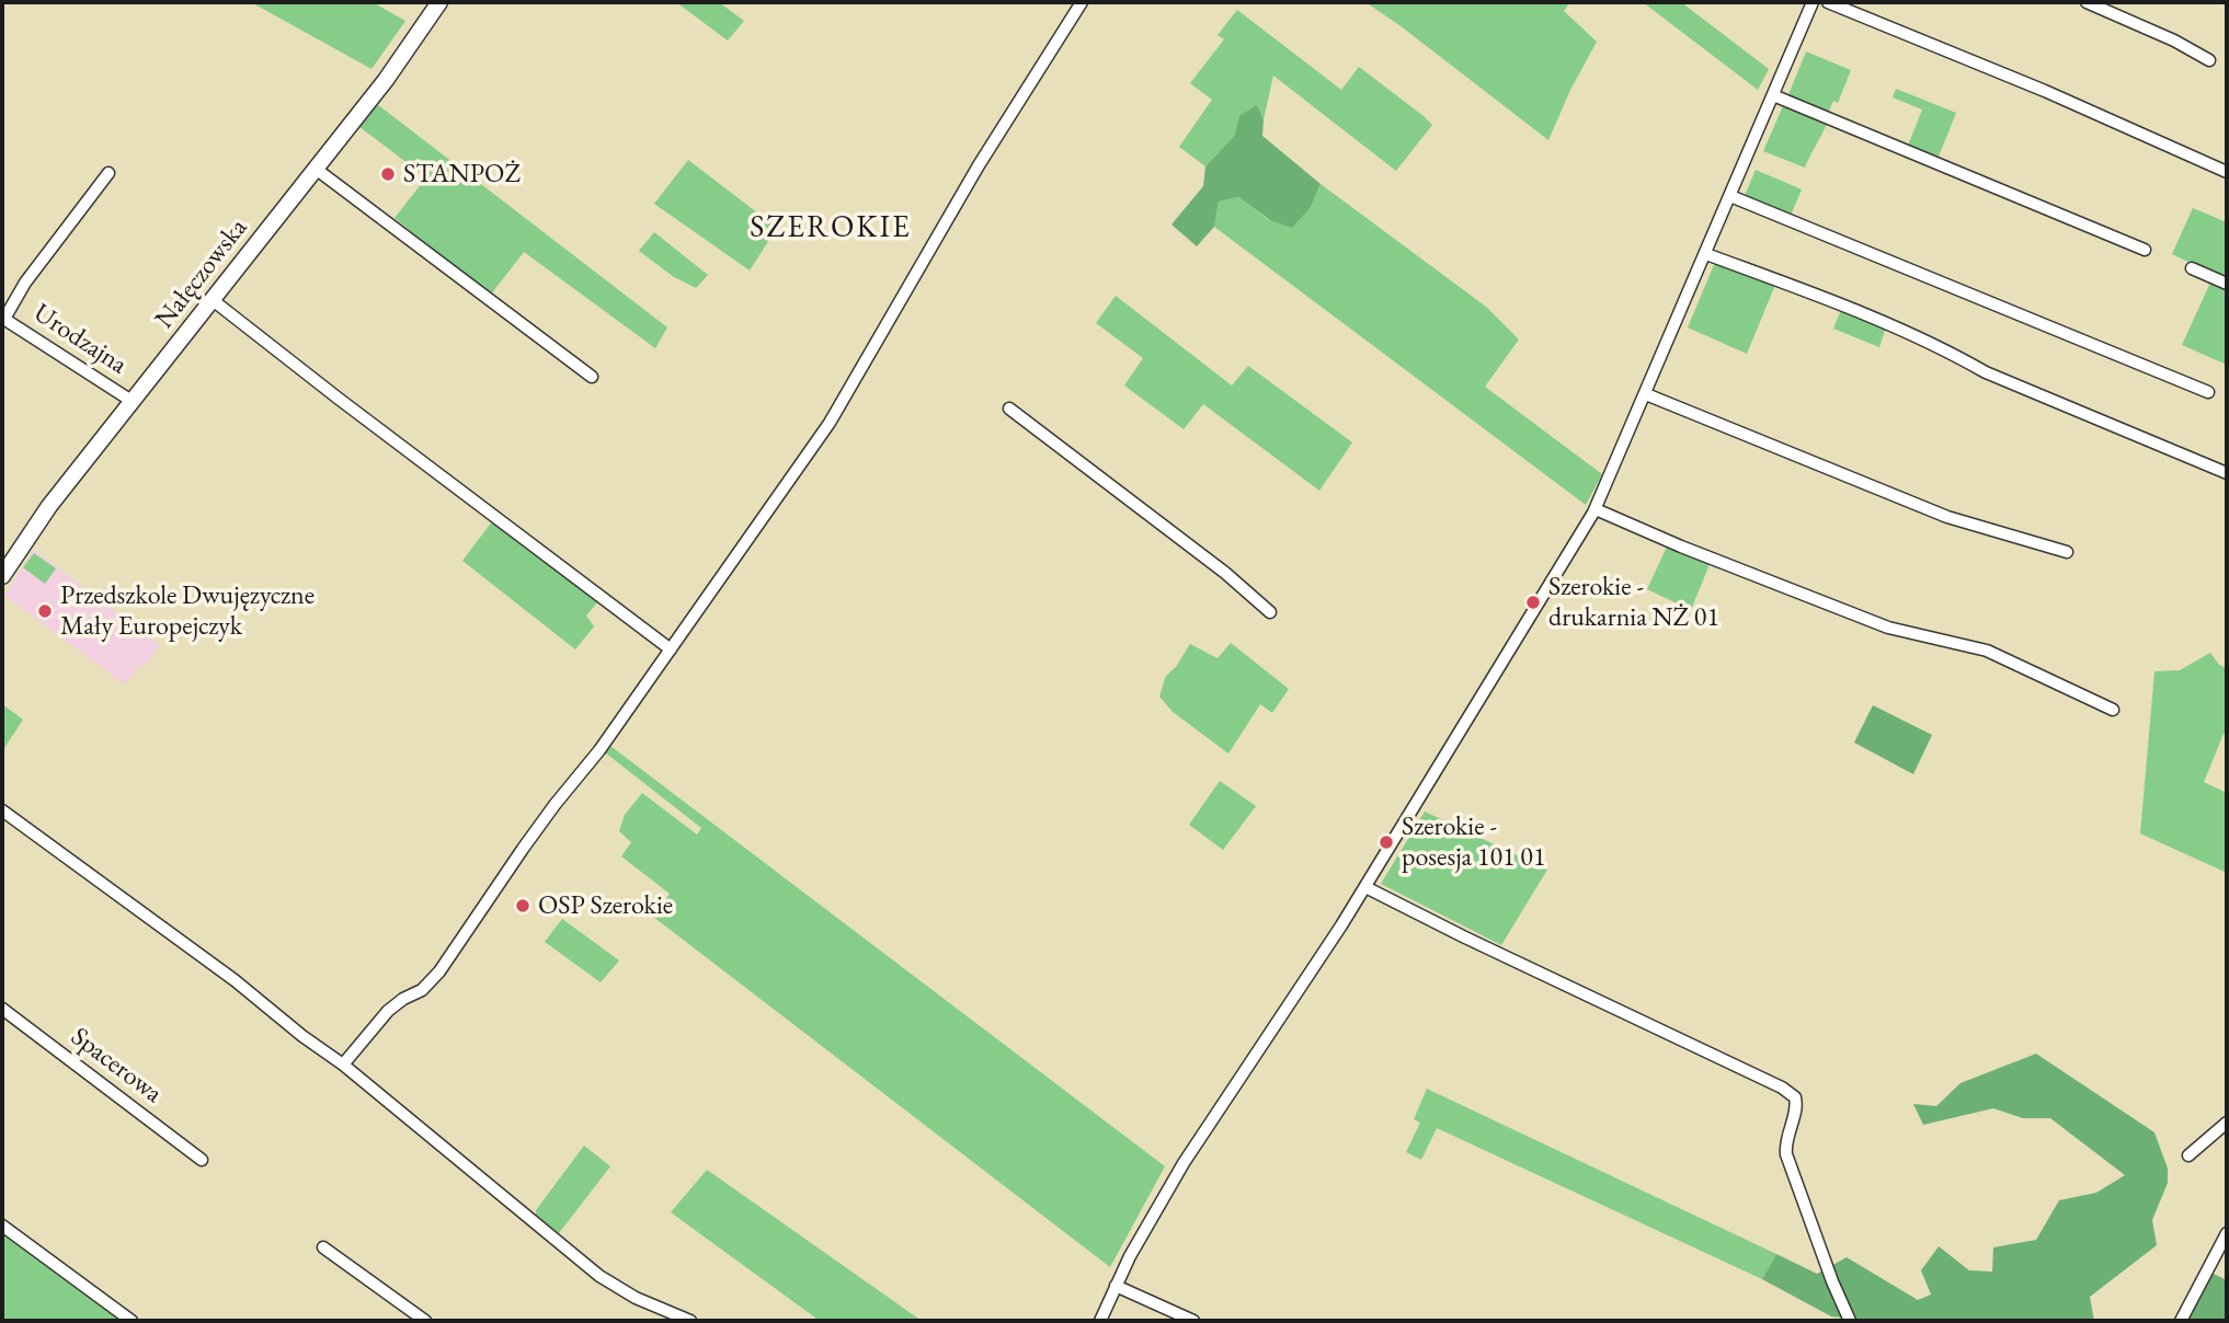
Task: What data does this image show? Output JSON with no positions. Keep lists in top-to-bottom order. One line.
{"streets":{"main road":["Nałęczowska"],"street":["Urodzajna","Spacerowa"]},"crossings":[["Nałęczowska","Urodzajna"]],"districts":["SZEROKIE"],"places":["STANPOŻ","Szerokie - drukarnia NŻ 01","Przedszkole Dwujęzyczne Mały Europejczyk","Szerokie - posesja 101 01","OSP Szerokie"]}
